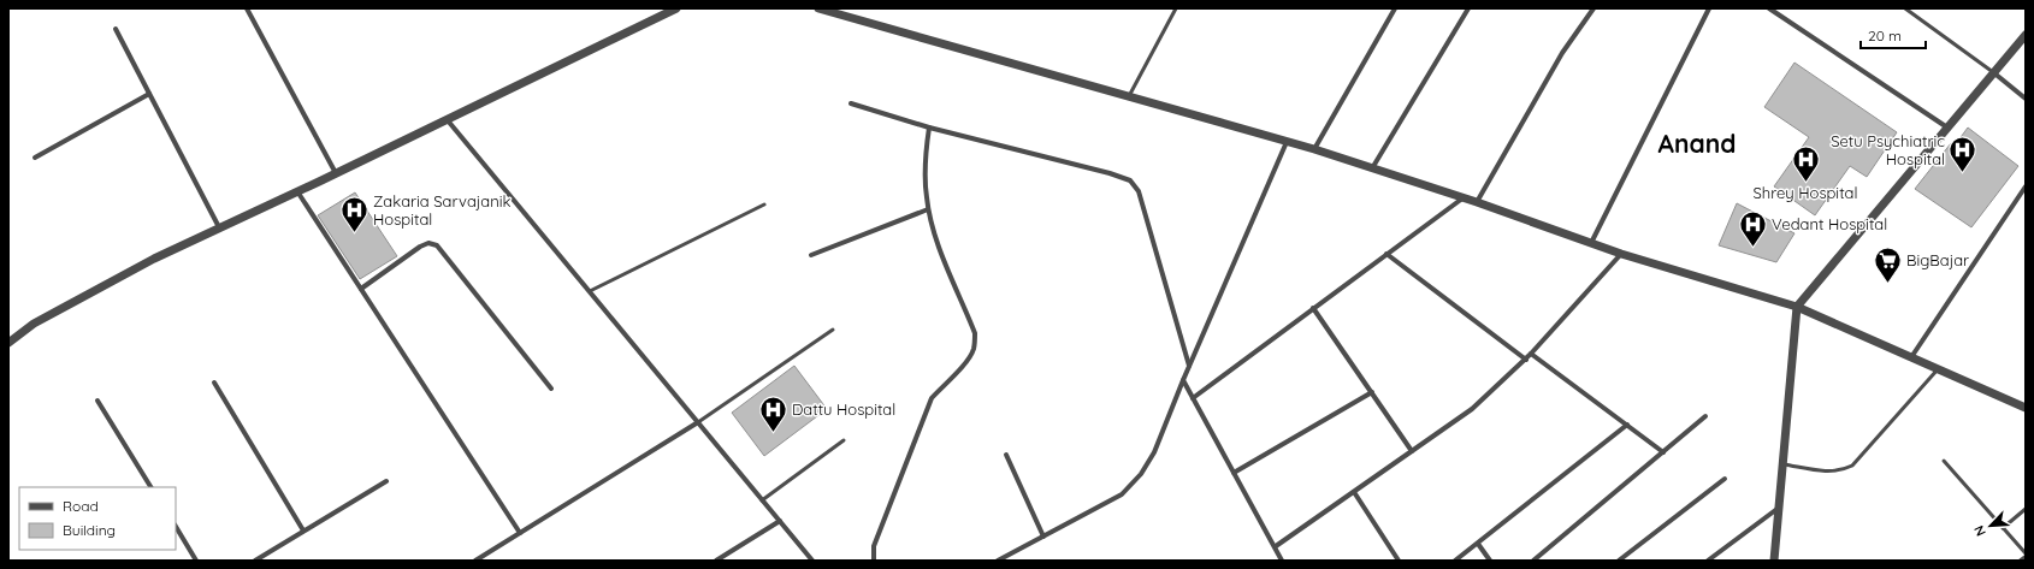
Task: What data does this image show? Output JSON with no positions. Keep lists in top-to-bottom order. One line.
{"districts":["Anand"],"places":{"hospital":["Setu Psychiatric Hospital","Shrey Hospital","Zakaria Sarvajanik Hospital","Vedant Hospital","Dattu Hospital"],"supermarket":["BigBajar"]},"legend":["Road","Building"],"scale_bar":"20 m","north":"bottom left"}
